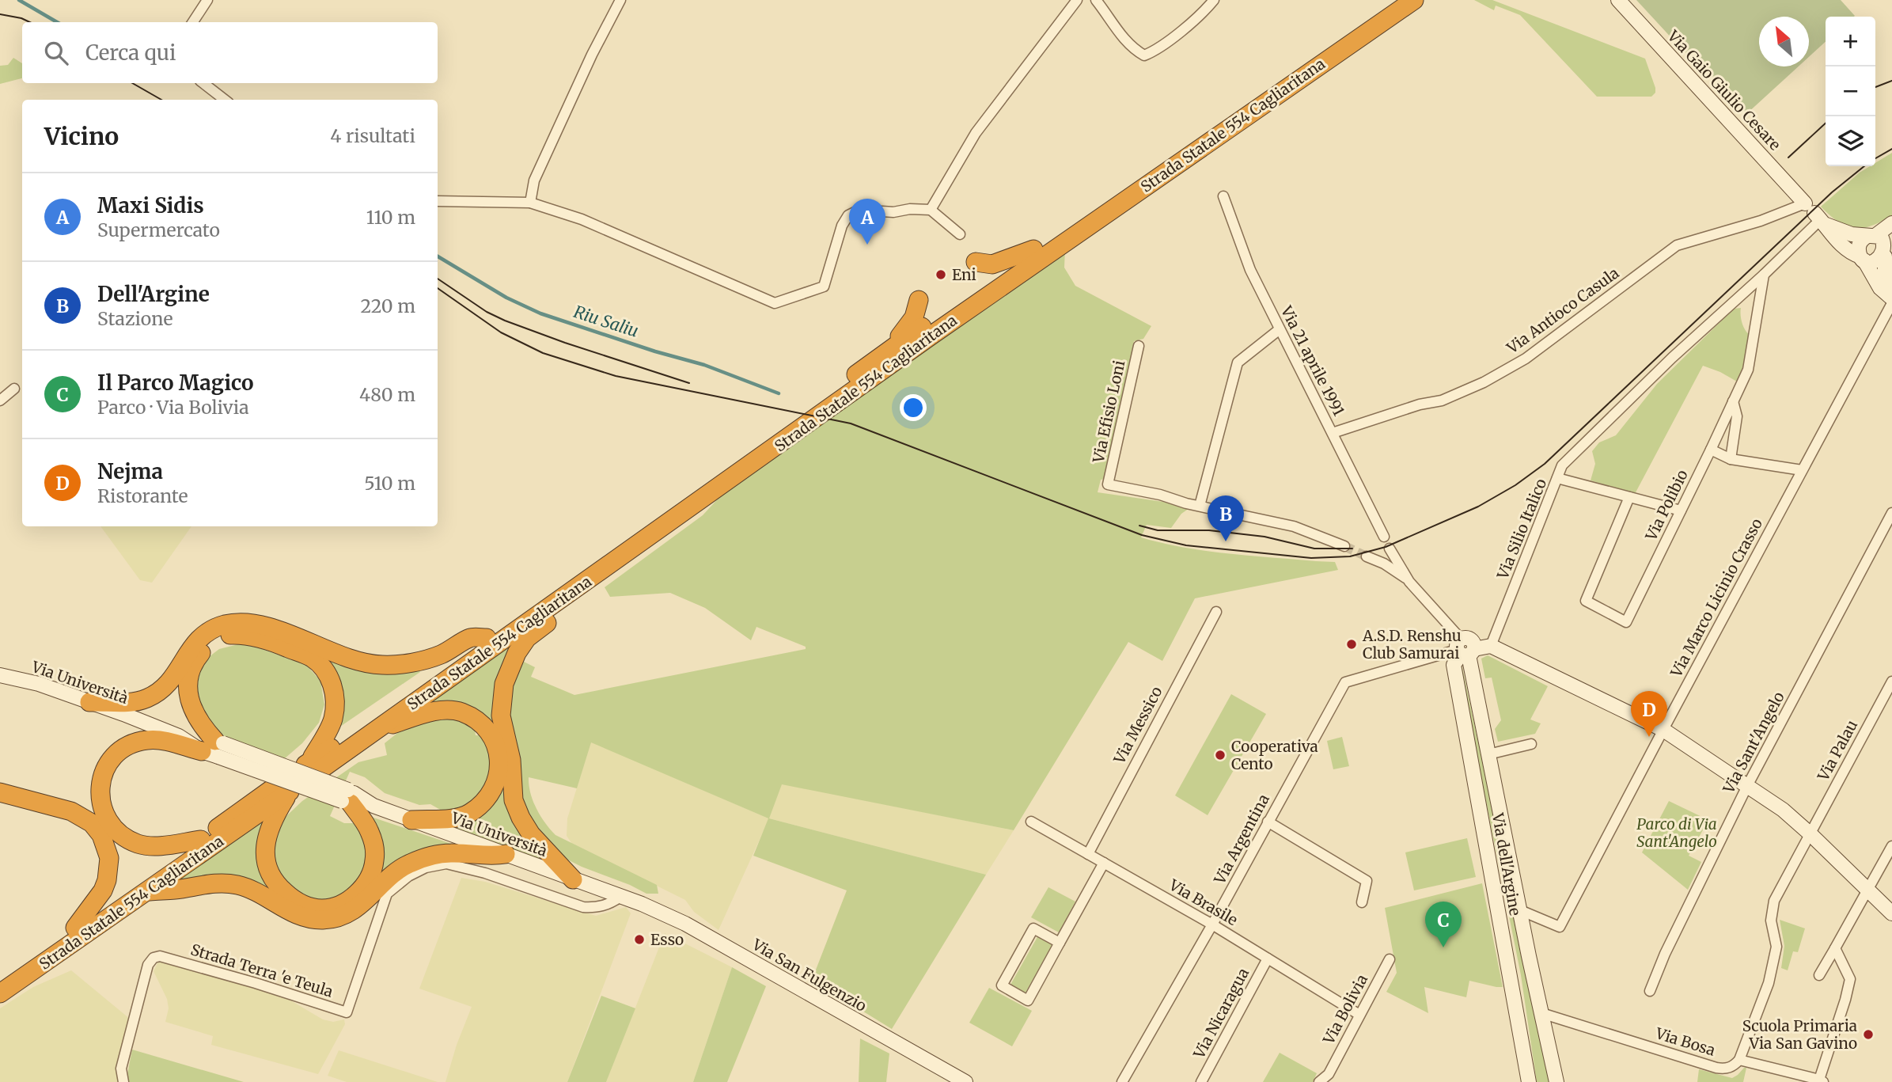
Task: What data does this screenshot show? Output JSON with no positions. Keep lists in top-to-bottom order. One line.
{"streets":{"highway":["Strada Statale 554 Cagliaritana"],"street":["Via Gaio Giulio Cesare","Via Antioco Casula","Via 21 aprile 1991","Via Efisio Loni","Via Polibio","Via Silio Italico","Via Marco Licinio Crasso","Via Università","Via Messico","Via Sant'Angelo","Via Palau","Via Argentina","Via dell'Argine","Via Brasile","Strada Terra 'e Teula","Via San Fulgenzio","Via Bolivia","Via Nicaragua","Via Bosa"]},"crossings":[["Via Gaio Giulio Cesare","Via Antioco Casula"],["Via Gaio Giulio Cesare","Via Marco Licinio Crasso"],["Via Antioco Casula","Via 21 aprile 1991"],["Via Polibio","Via Silio Italico"],["Via Marco Licinio Crasso","Via dell'Argine"],["Via Università","Strada Terra 'e Teula"],["Via Università","Via San Fulgenzio"],["Via Messico","Via Brasile"],["Via Palau","Via Bosa"],["Via Argentina","Via dell'Argine"],["Via Argentina","Via Brasile"],["Via dell'Argine","Via Bosa"],["Via Brasile","Via Bolivia"],["Via Brasile","Via Nicaragua"]],"water":["Riu Saliu"],"parks":["Parco di Via Sant'Angelo"],"places":["Eni","A.S.D. Renshu Club Samurai","Cooperativa Cento","Esso","Scuola Primaria Via San Gavino"],"north":"top left","page":{"map_buttons":["+","−"],"search":"Cerca qui","heading":["Vicino","4 risultati"],"list":[{"mark":"A","name":"Maxi Sidis","note":"Supermercato","value":"110 m"},{"mark":"B","name":"Dell'Argine","note":"Stazione","value":"220 m"},{"mark":"C","name":"Il Parco Magico","note":"Parco · Via Bolivia","value":"480 m"},{"mark":"D","name":"Nejma","note":"Ristorante","value":"510 m"}],"pins":["A","B","D","C"]}}
